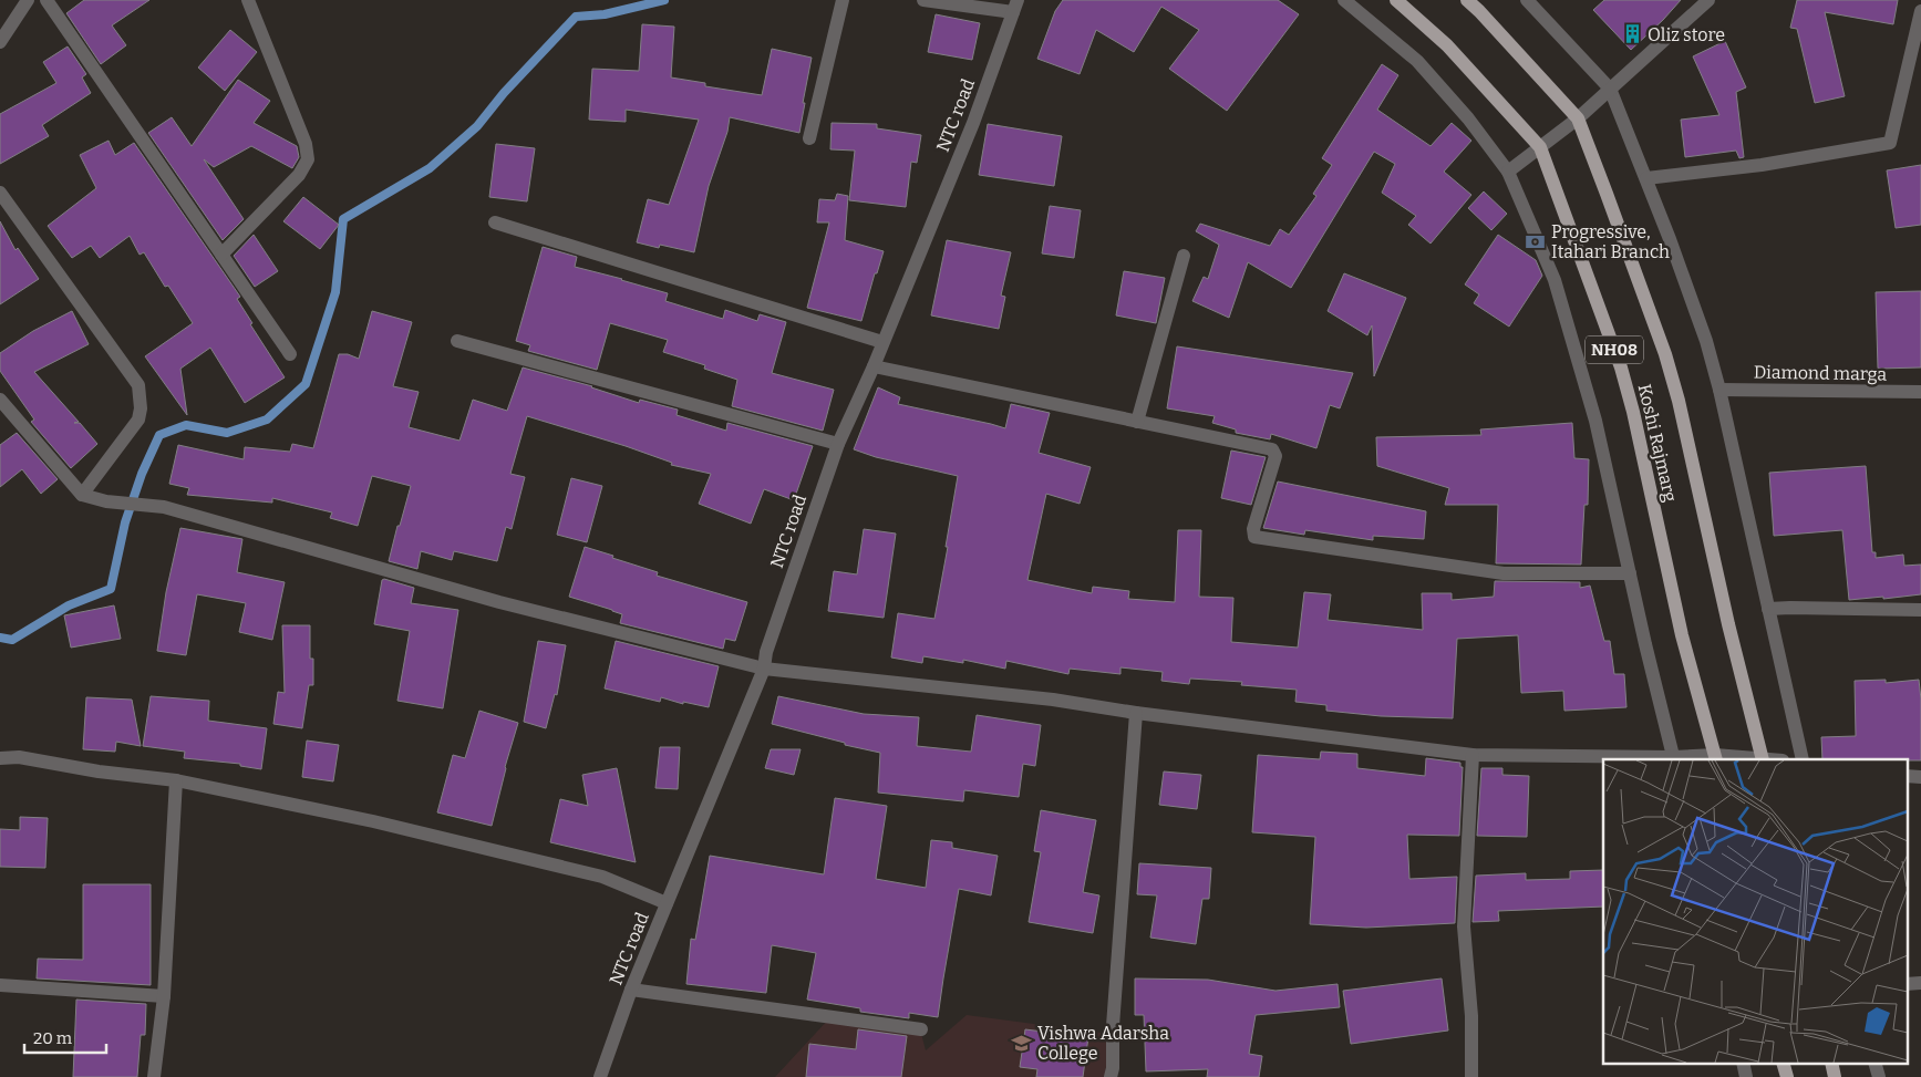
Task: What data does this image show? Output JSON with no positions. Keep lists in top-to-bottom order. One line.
{"streets":{"main road":["NH08","Koshi Rajmarg"],"street":["NTC road","Diamond marga"]},"places":{"building":["Oliz store"],"bank":["Progressive, Itahari Branch"],"school or university":["Vishwa Adarsha College"]},"scale_bar":"20 m"}
